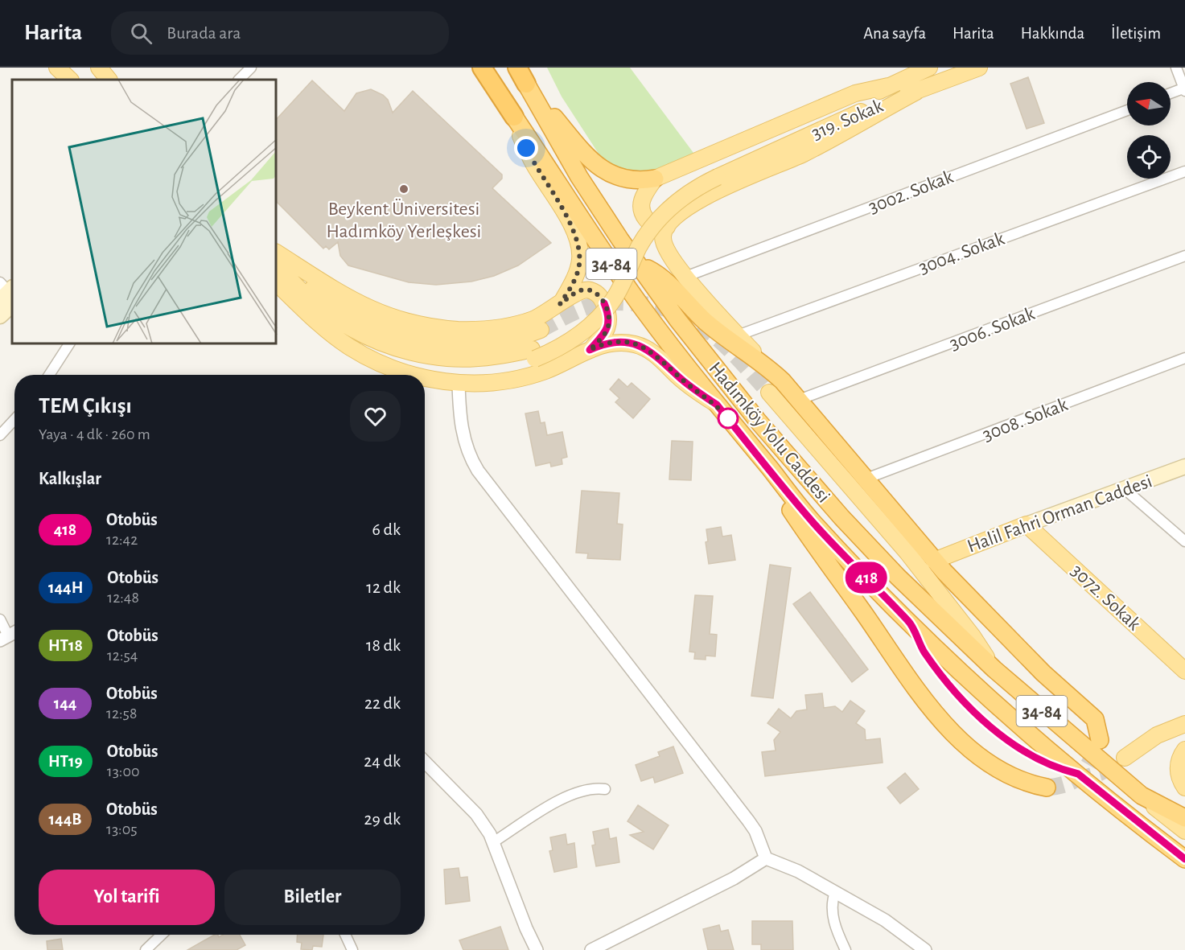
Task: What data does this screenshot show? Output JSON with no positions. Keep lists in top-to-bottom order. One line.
{"streets":{"highway":["34-84","Hadımköy Yolu Caddesi"],"main road":["319. Sokak","Halil Fahri Orman Caddesi","3072. Sokak"],"street":["3002. Sokak","3004. Sokak","3006. Sokak","3008. Sokak"]},"crossings":[["34-84","Hadımköy Yolu Caddesi"],["Halil Fahri Orman Caddesi","3072. Sokak"]],"places":["Beykent Üniversitesi Hadımköy Yerleşkesi"],"lines":["bus line 418"],"north":"left","page":{"header":"Harita","search":"Burada ara","nav":["Ana sayfa","Harita","Hakkında","İletişim"],"on_map":"418","heading":[["TEM Çıkışı","Yaya · 4 dk · 260 m"],"Kalkışlar"],"list":[{"mark":"418","name":"Otobüs","note":"12:42","value":"6 dk"},{"mark":"144H","name":"Otobüs","note":"12:48","value":"12 dk"},{"mark":"HT18","name":"Otobüs","note":"12:54","value":"18 dk"},{"mark":"144","name":"Otobüs","note":"12:58","value":"22 dk"},{"mark":"HT19","name":"Otobüs","note":"13:00","value":"24 dk"},{"mark":"144B","name":"Otobüs","note":"13:05","value":"29 dk"}],"buttons":["Yol tarifi","Biletler"]}}
